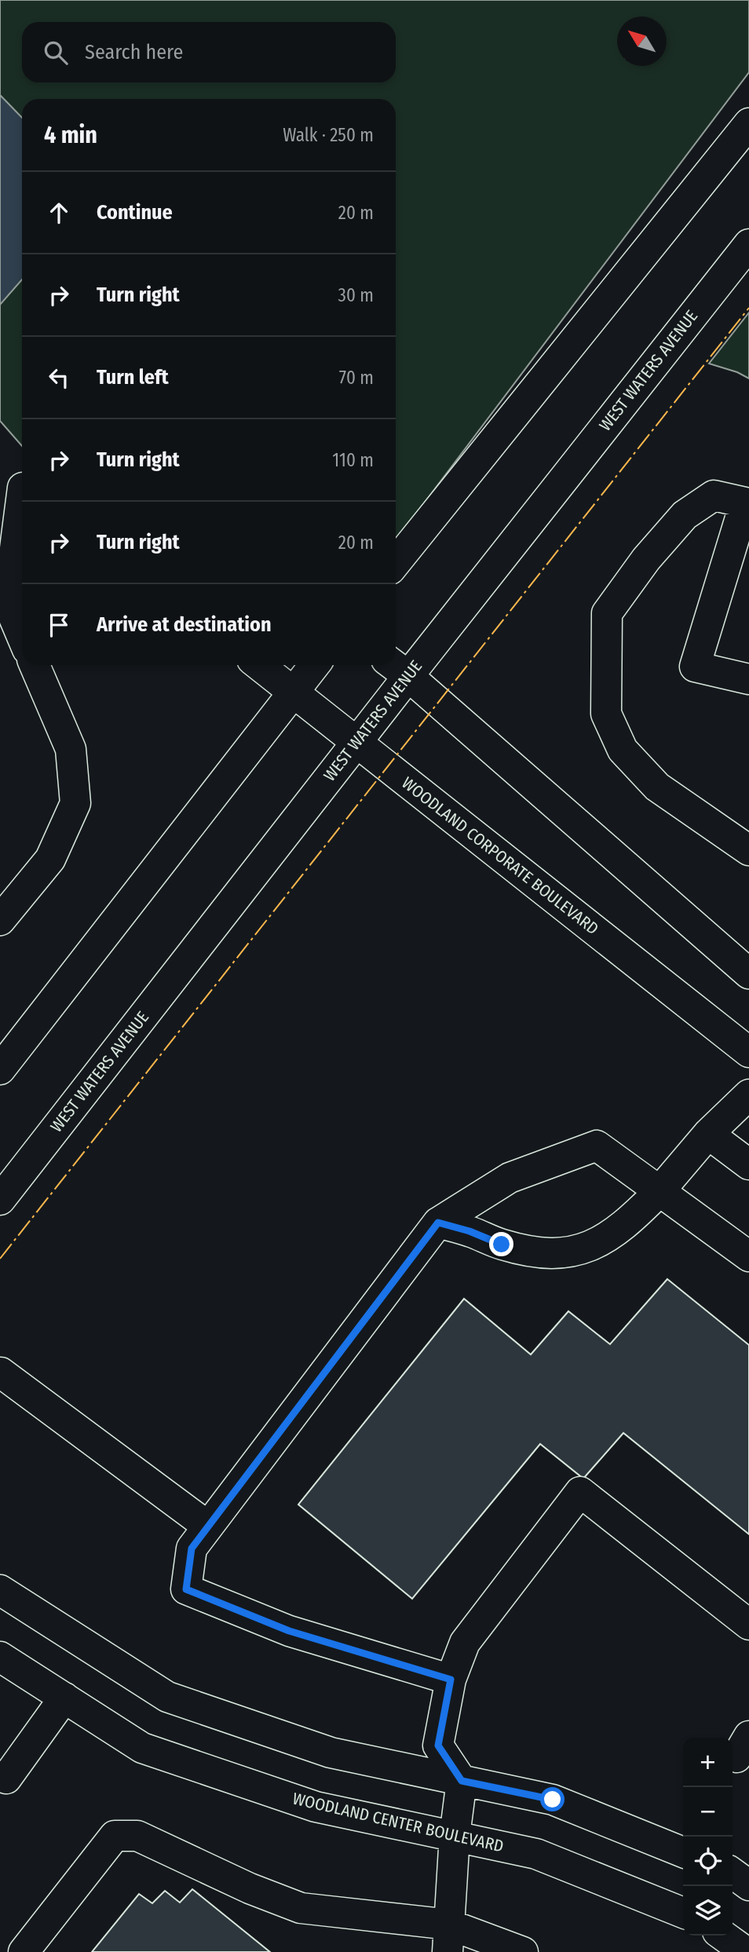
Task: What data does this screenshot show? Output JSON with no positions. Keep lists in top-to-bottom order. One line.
{"streets":{"street":["WEST WATERS AVENUE","WOODLAND CORPORATE BOULEVARD","WOODLAND CENTER BOULEVARD"]},"crossings":[["WEST WATERS AVENUE","WOODLAND CORPORATE BOULEVARD"]],"north":"top left","page":{"search":"Search here","heading":["4 min","Walk · 250 m"],"list":[["Continue","20 m"],["Turn right","30 m"],["Turn left","70 m"],["Turn right","110 m"],["Turn right","20 m"],"Arrive at destination"],"map_buttons":["+","−"]}}
